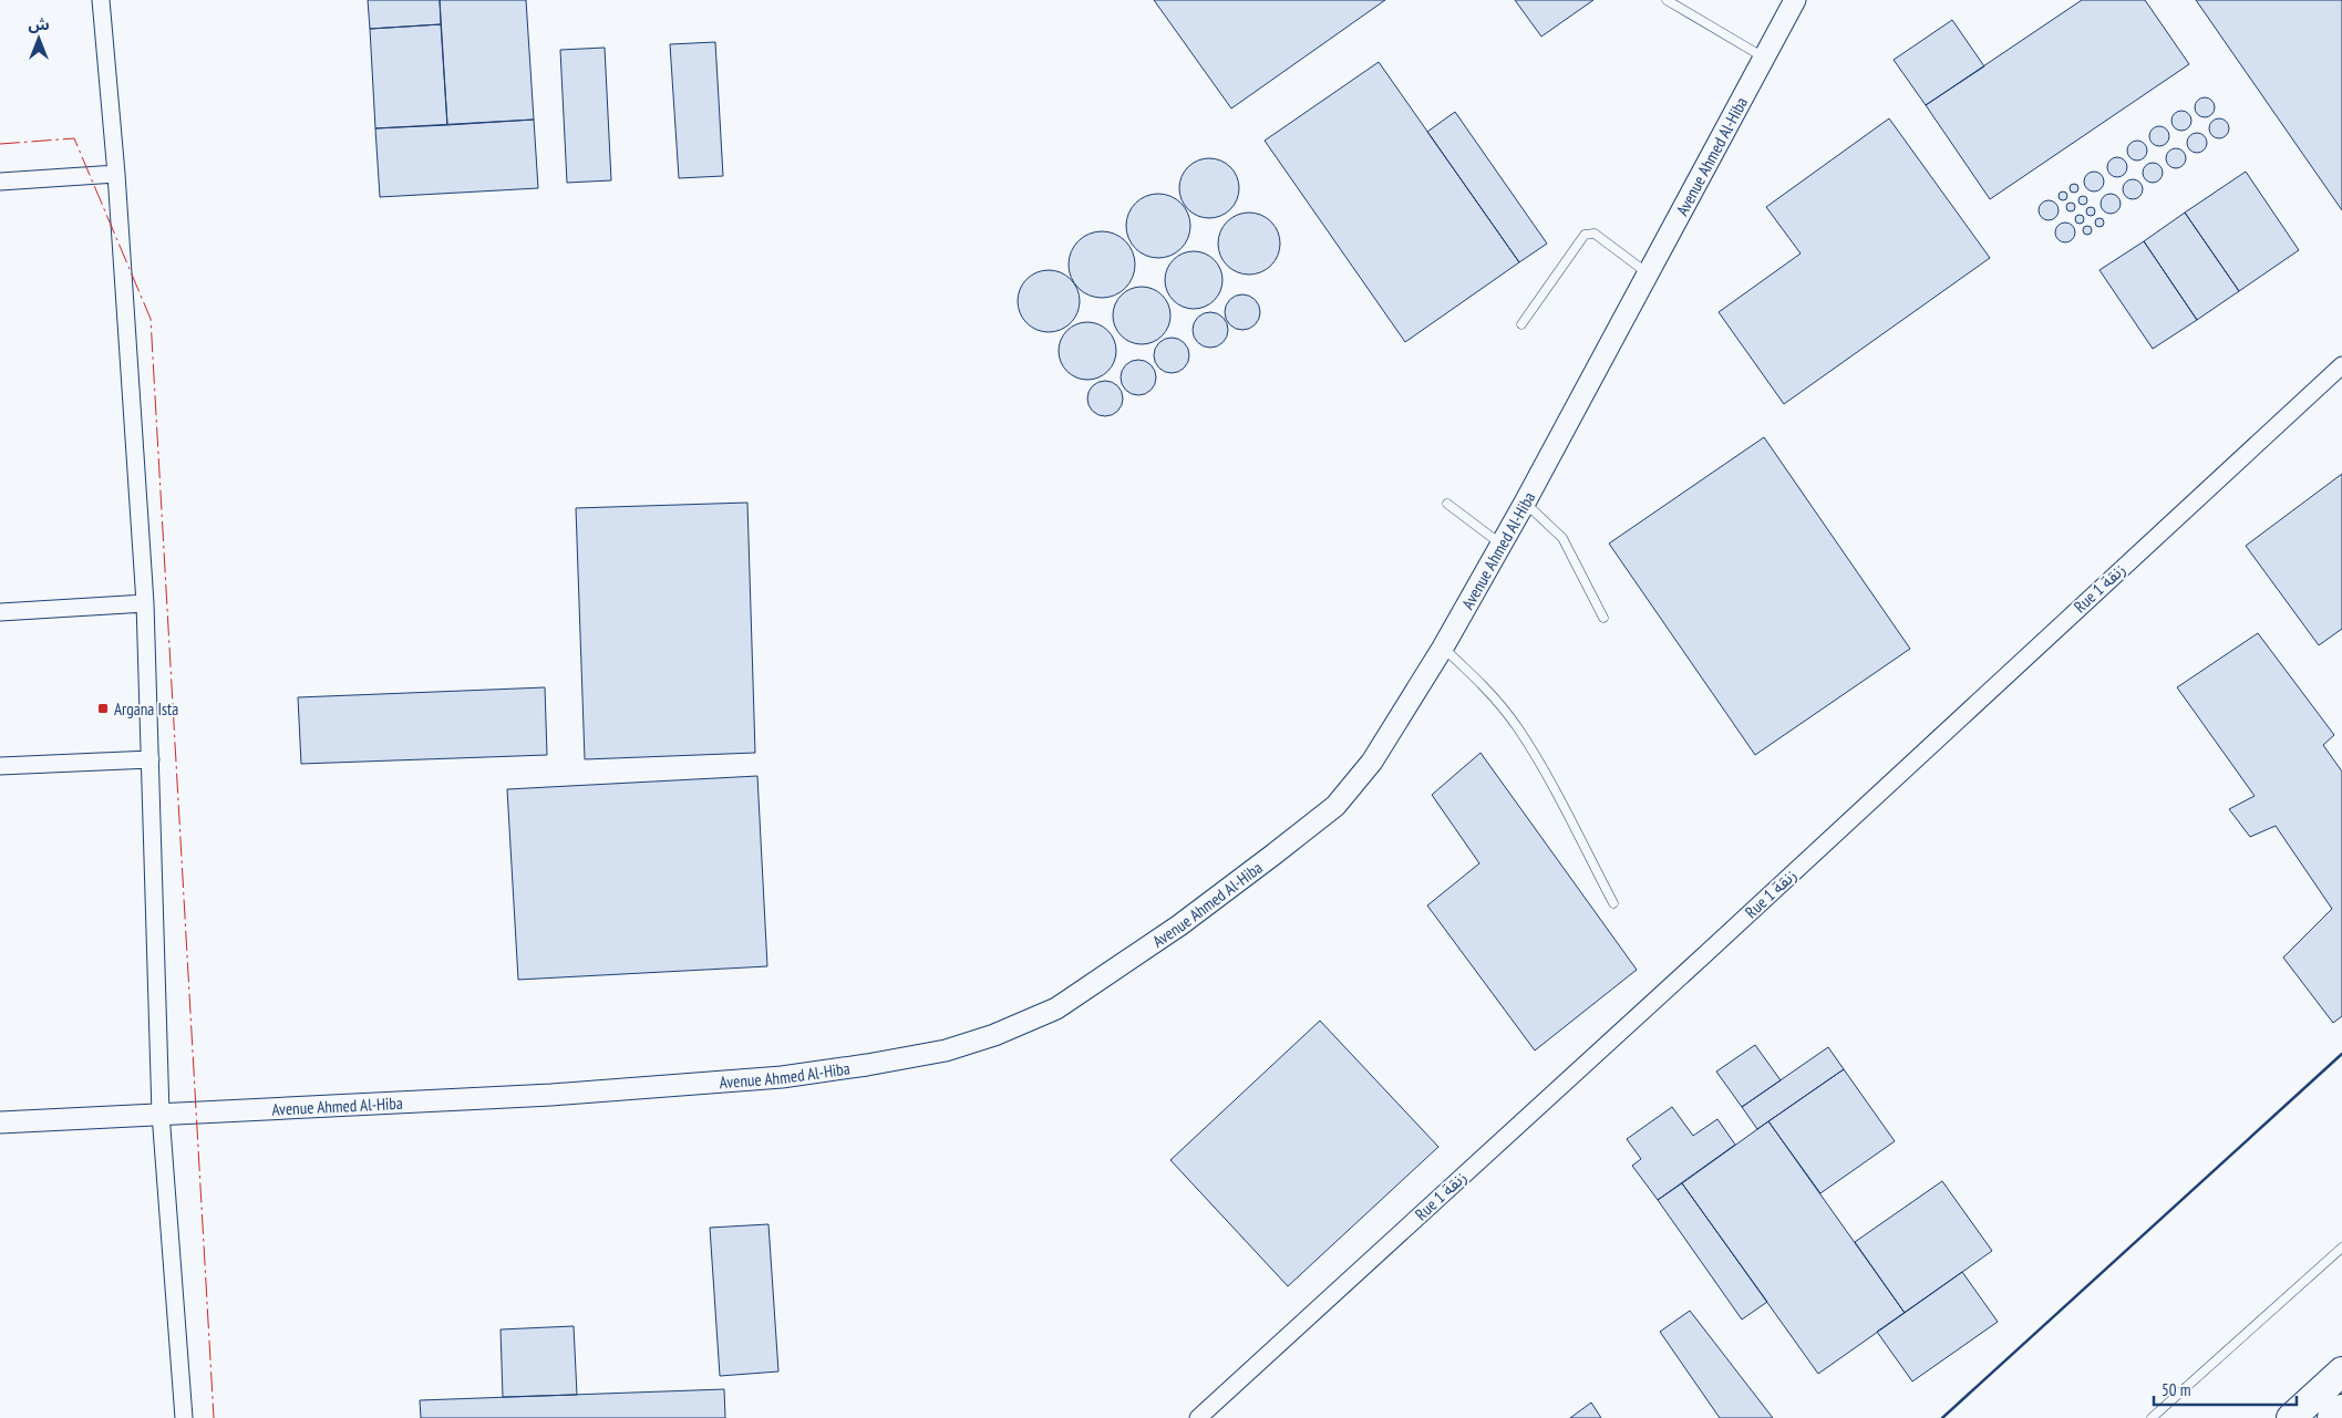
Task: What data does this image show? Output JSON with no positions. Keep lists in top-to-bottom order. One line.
{"streets":{"street":["Avenue Ahmed Al-Hiba","Rue 1 زنقة"]},"places":{"transit":["Argana Ista"]},"scale_bar":"50 m","north":"top"}
